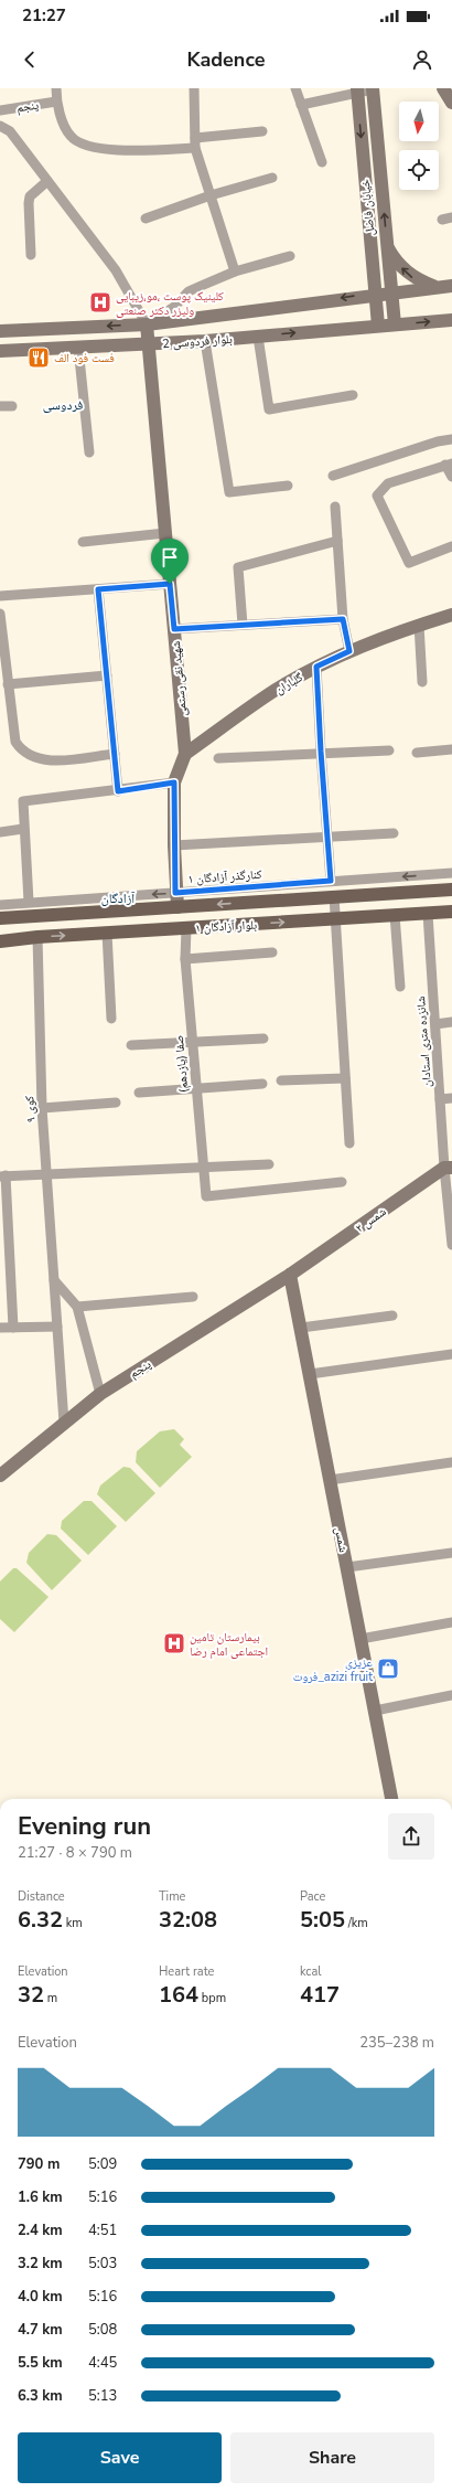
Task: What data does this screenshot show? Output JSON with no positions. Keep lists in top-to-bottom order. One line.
{"streets":{"main road":["بلوار آزادگان ۱"],"street":["پنجم","خیابان فاضل","بلوار فردوسی 2","شهید نقی رستمی","گلباران","کنارگذر آزادگان ۱","شانزده متری استادان","صفا (یازدهم)","کوی ۹","شمس ۲","شمس"]},"crossings":[["پنجم","کوی ۹"],["پنجم","شمس ۲"],["پنجم","شمس"],["خیابان فاضل","بلوار فردوسی 2"],["بلوار فردوسی 2","شهید نقی رستمی"],["شهید نقی رستمی","گلباران"],["شهید نقی رستمی","کنارگذر آزادگان ۱"],["شهید نقی رستمی","بلوار آزادگان ۱"],["بلوار آزادگان ۱","شانزده متری استادان"],["بلوار آزادگان ۱","صفا (یازدهم)"],["بلوار آزادگان ۱","کوی ۹"],["شانزده متری استادان","شمس ۲"],["شمس ۲","شمس"]],"one_way":["کنارگذر آزادگان ۱"],"districts":["فردوسی","آزادگان"],"places":{"hospital":["کلینیک پوست ،مو،زیبایی ولیزر دکتر صنعتی","بیمارستان تامین اجتماعی امام رضا"],"restaurant":["فست فود الف"],"shop":["عزیزی فروت_azizi fruit"]},"north":"bottom","page":{"status":"21:27","header":"Kadence","heading":["Evening run","21:27 · 8 × 790 m"],"stats":[["Distance","6.32 km"],["Time","32:08"],["Pace","5:05 /km"],["Elevation","32 m"],["Heart rate","164 bpm"],["kcal","417"]],"chart":["Elevation","235–238 m"],"list":[{"name":"790 m","note":"5:09"},{"name":"1.6 km","note":"5:16"},{"name":"2.4 km","note":"4:51"},{"name":"3.2 km","note":"5:03"},{"name":"4.0 km","note":"5:16"},{"name":"4.7 km","note":"5:08"},{"name":"5.5 km","note":"4:45"},{"name":"6.3 km","note":"5:13"}],"buttons":["Save","Share"]}}
